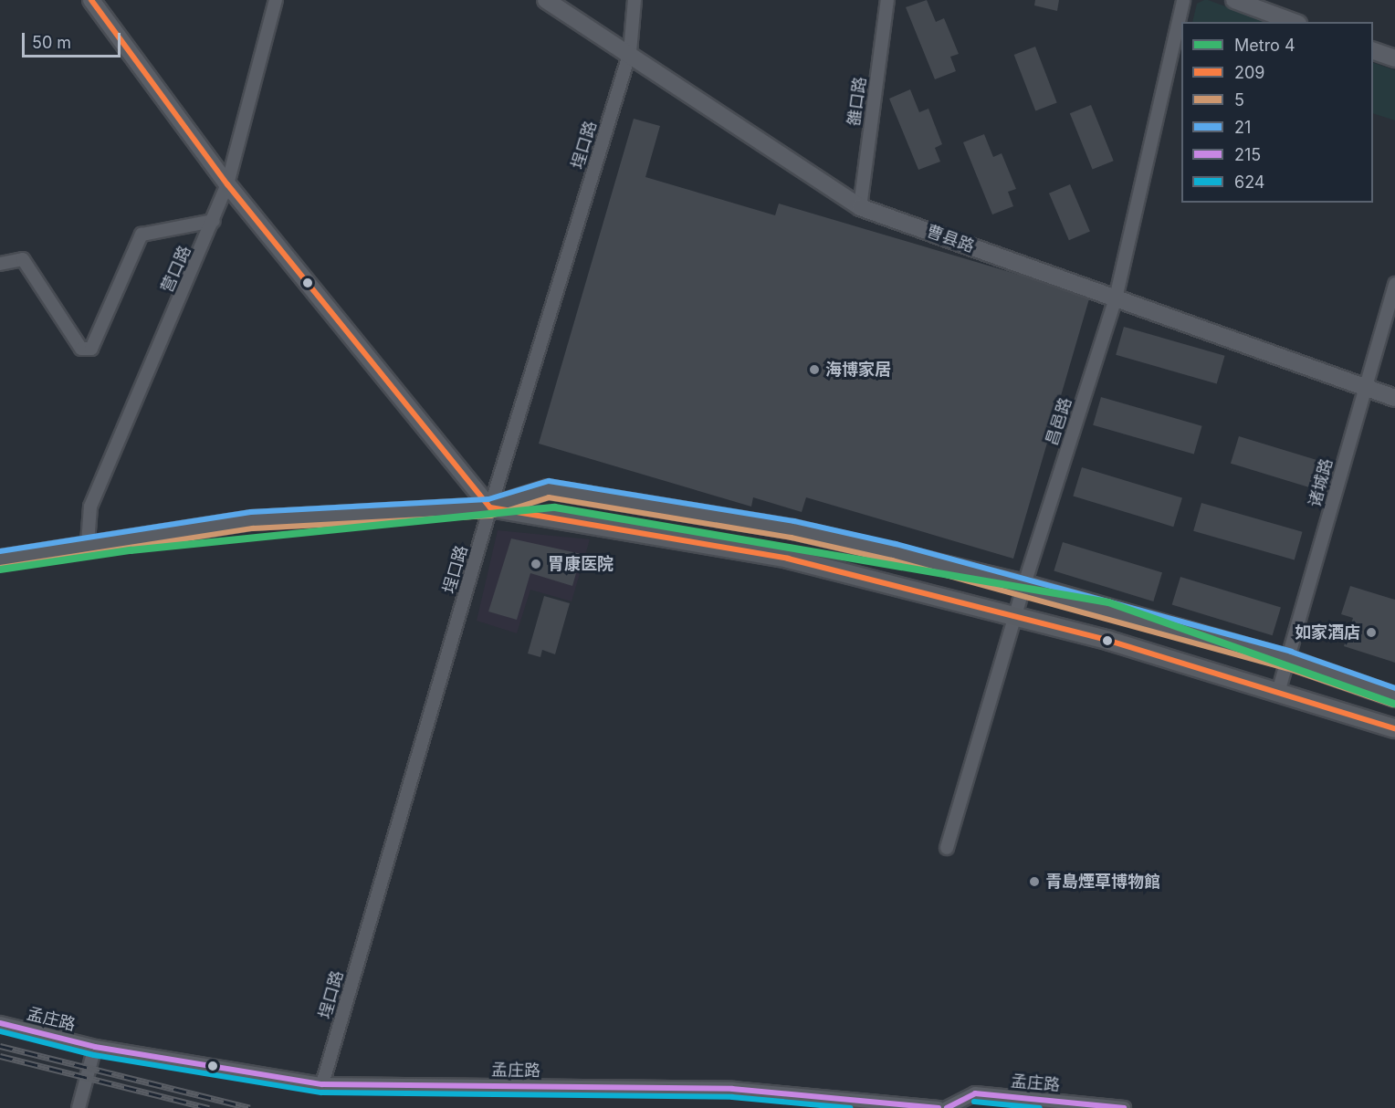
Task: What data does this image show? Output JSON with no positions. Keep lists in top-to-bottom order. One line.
{"streets":{"street":["雒口路","埕口路","曹县路","营口路","昌邑路","诸城路","孟庄路"]},"crossings":[["雒口路","曹县路"],["埕口路","曹县路"],["埕口路","孟庄路"],["曹县路","昌邑路"],["曹县路","诸城路"]],"places":["海博家居","胃康医院","如家酒店","青島煙草博物館"],"lines":["transit line 209","transit line 21","transit line 5","metro line 4","transit line 215","transit line 624"],"legend":["Metro 4","209","5","21","215","624"],"scale_bar":"50 m"}
